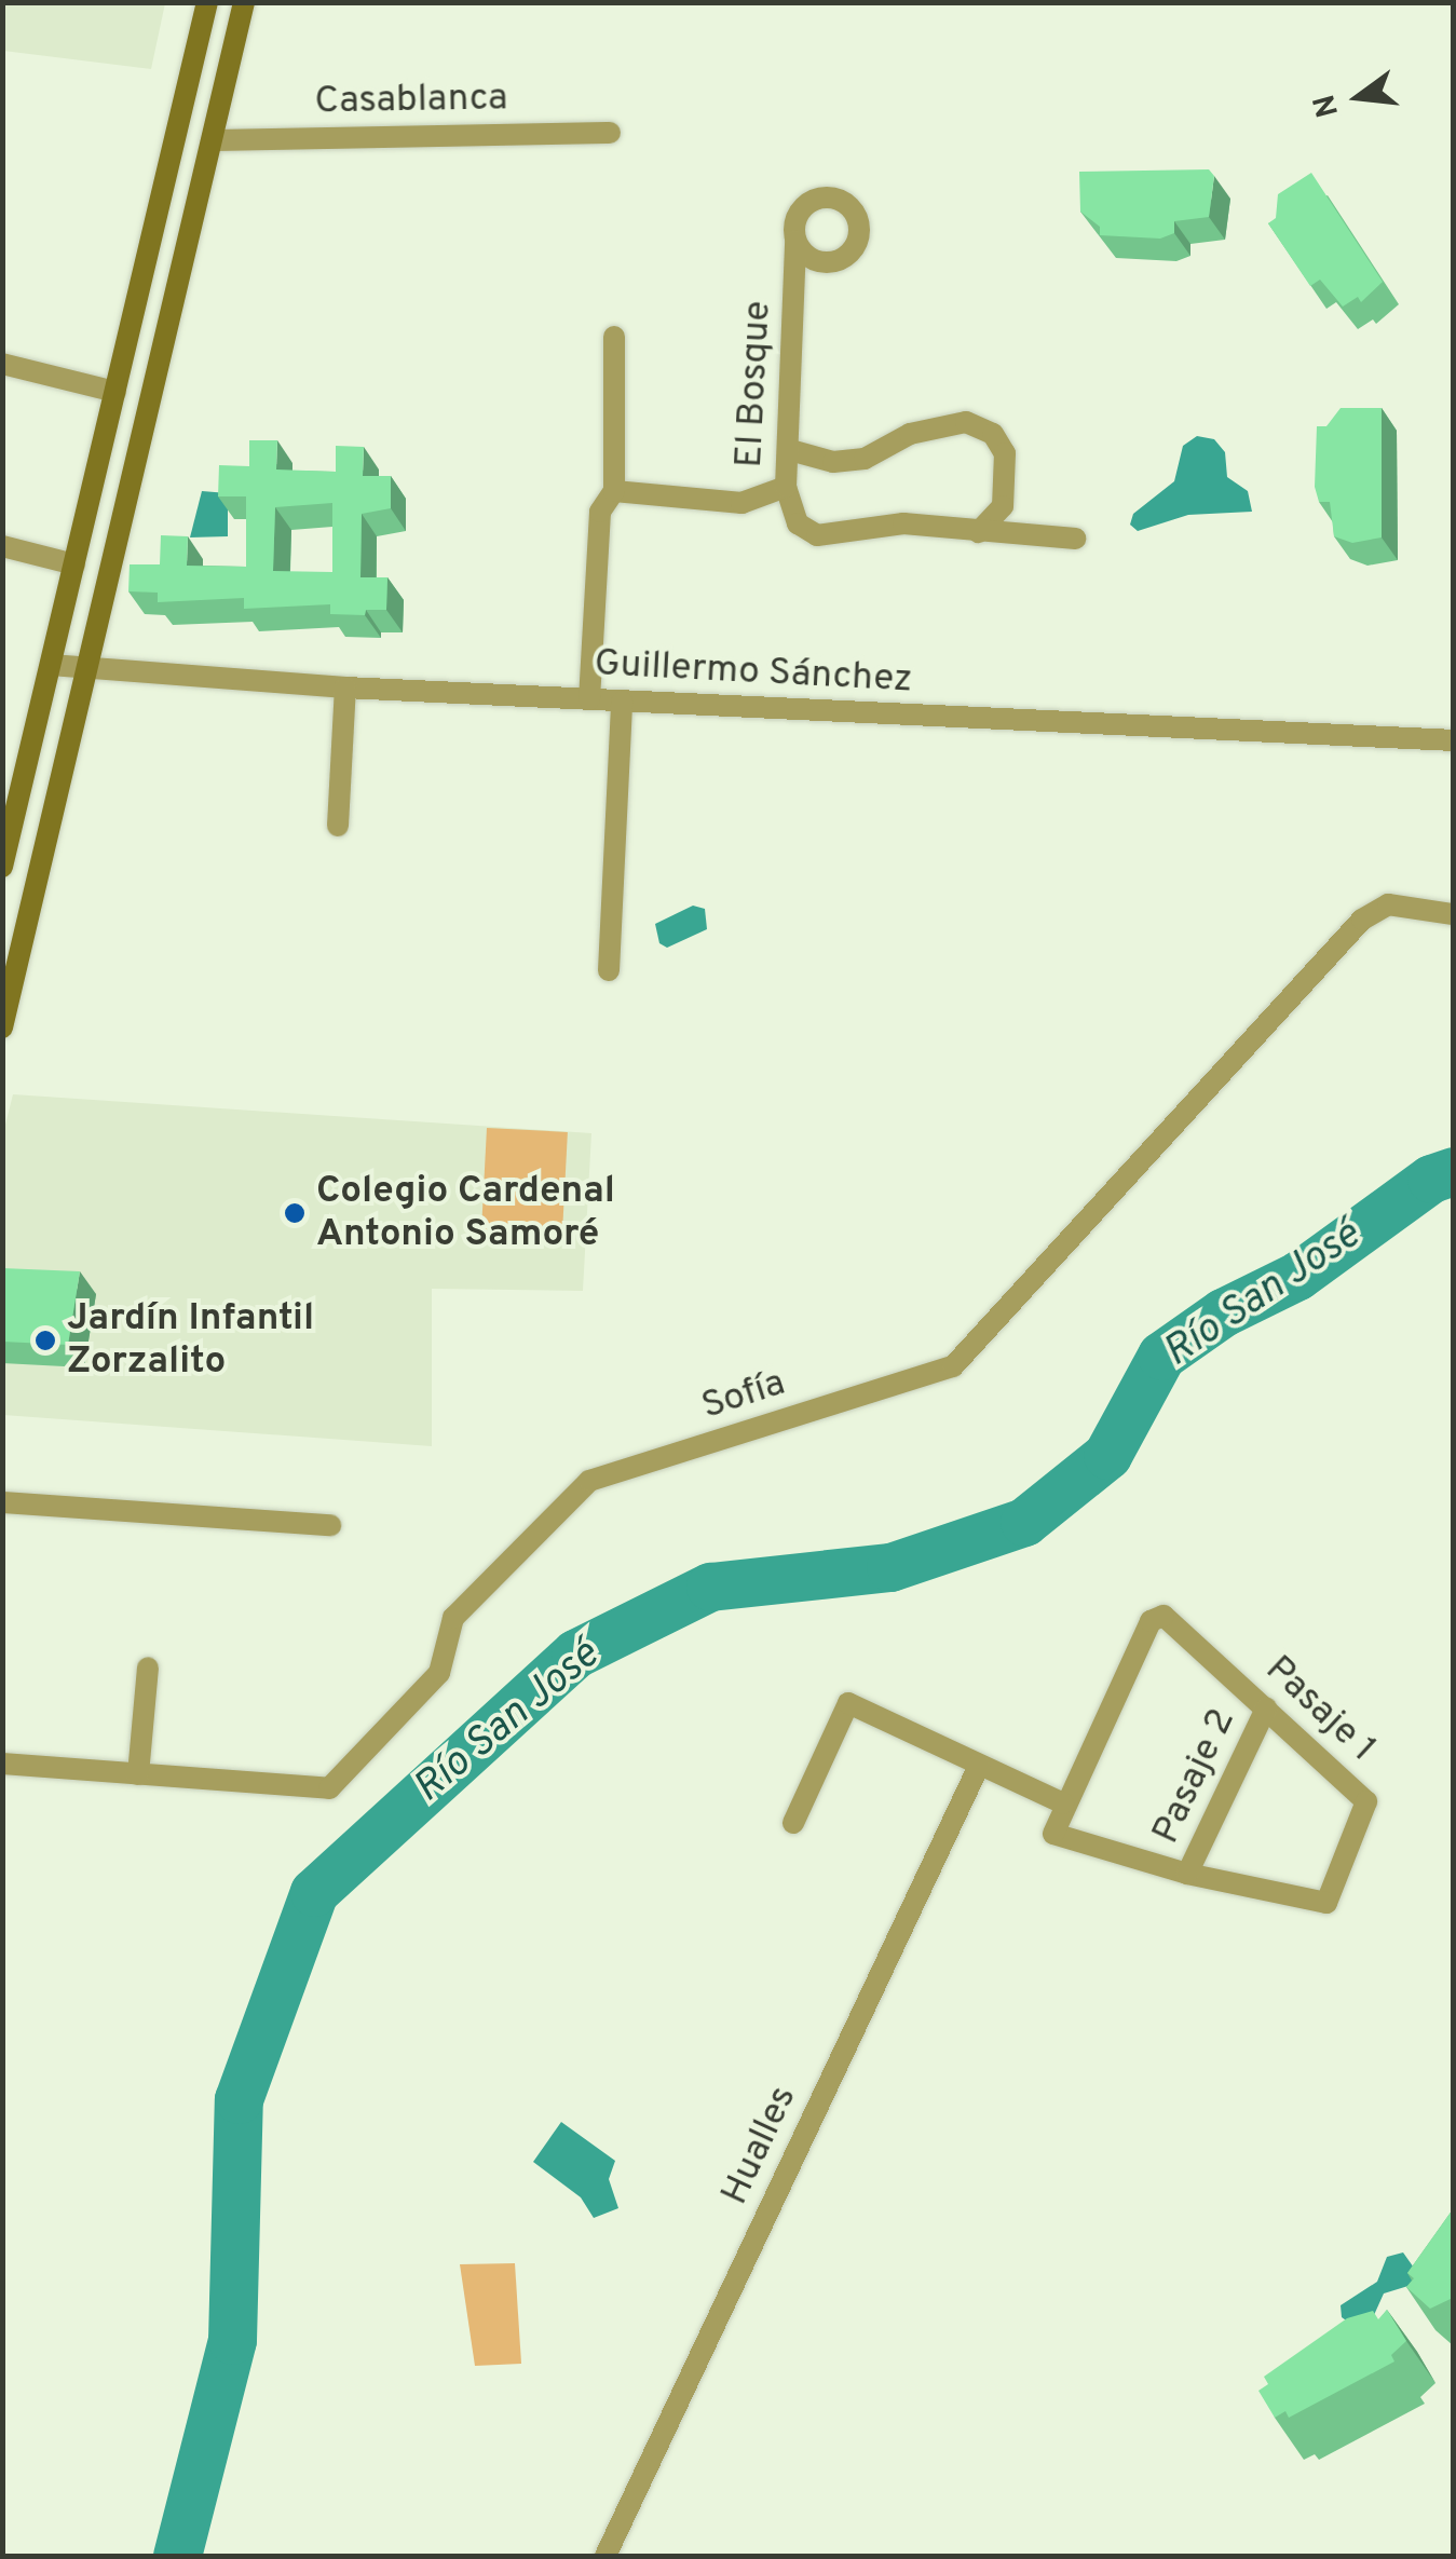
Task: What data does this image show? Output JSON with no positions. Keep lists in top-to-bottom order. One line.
{"streets":{"street":["Casablanca","El Bosque","Guillermo Sánchez","Sofía","Pasaje 1","Pasaje 2","Hualles"]},"crossings":[["Pasaje 1","Pasaje 2"]],"water":["Río San José"],"places":["Colegio Cardenal Antonio Samoré","Jardín Infantil Zorzalito"],"north":"left"}
